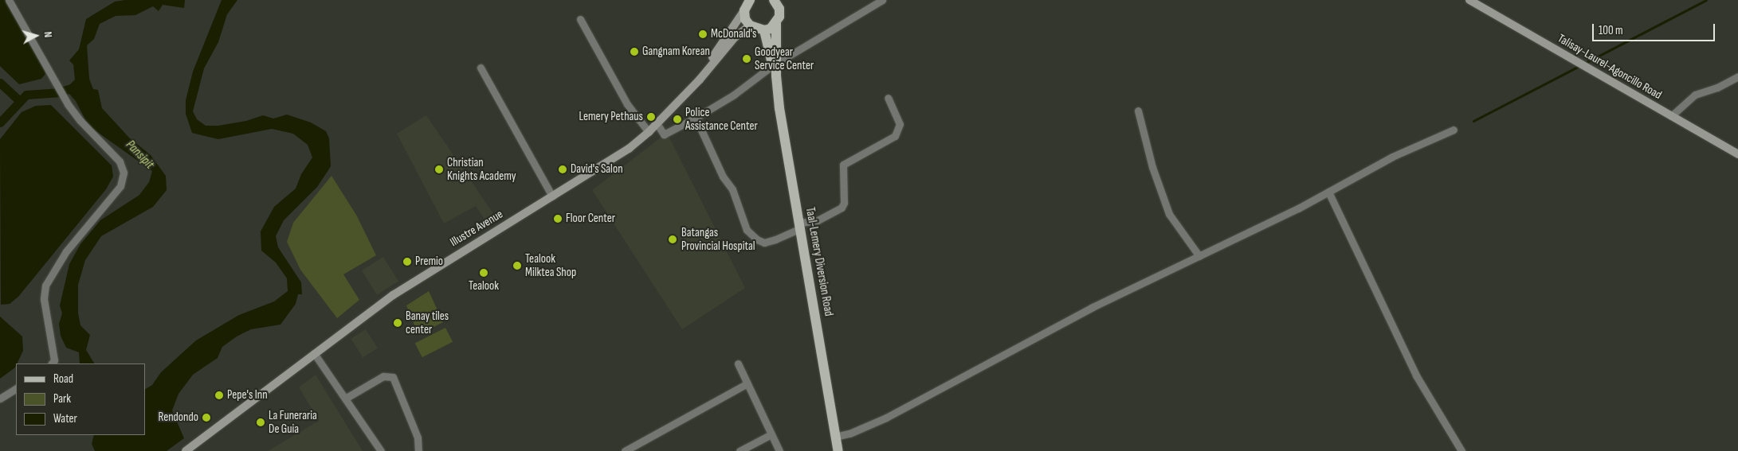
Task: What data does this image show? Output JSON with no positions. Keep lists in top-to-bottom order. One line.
{"streets":{"main road":["Talisay-Laurel-Agoncillo Road","Illustre Avenue","Taal-Lemery Diversion Road"]},"water":["Pansipit"],"places":["McDonald's","Gangnam Korean","Goodyear Service Center","Lemery Pethaus","Police Assistance Center","Christian Knights Academy","David's Salon","Floor Center","Batangas Provincial Hospital","Premio","Tealook Milktea Shop","Tealook","Banay tiles center","Pepe's Inn","Rendondo","La Funeraria De Guia"],"legend":["Road","Park","Water"],"scale_bar":"100 m","north":"right"}
